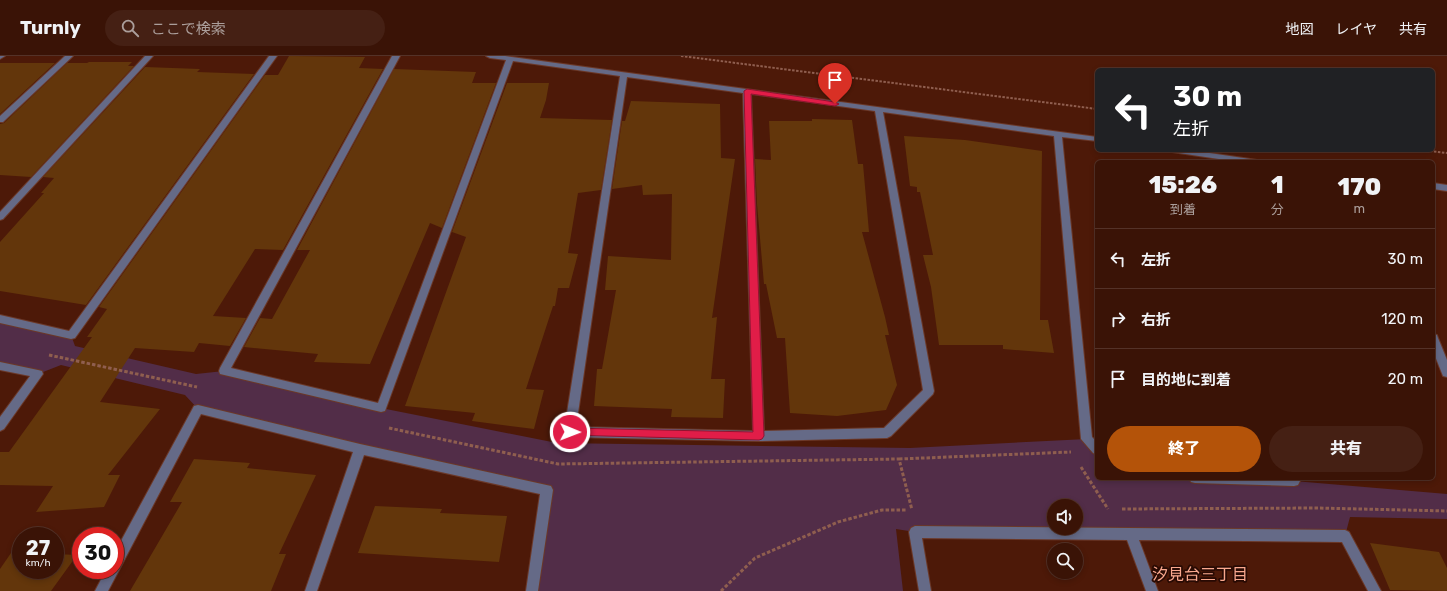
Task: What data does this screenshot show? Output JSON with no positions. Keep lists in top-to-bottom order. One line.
{"districts":["汐見台三丁目"],"page":{"header":"Turnly","search":"ここで検索","nav":["地図","レイヤ","共有"],"turn":["30 m","左折"],"eta":["15:26","到着","1","分","170","m"],"list":[{"name":"左折","value":"30 m"},{"name":"右折","value":"120 m"},{"name":"目的地に到着","value":"20 m"}],"buttons":["終了","共有"],"speed":"27 km/h","limit":"30"}}
